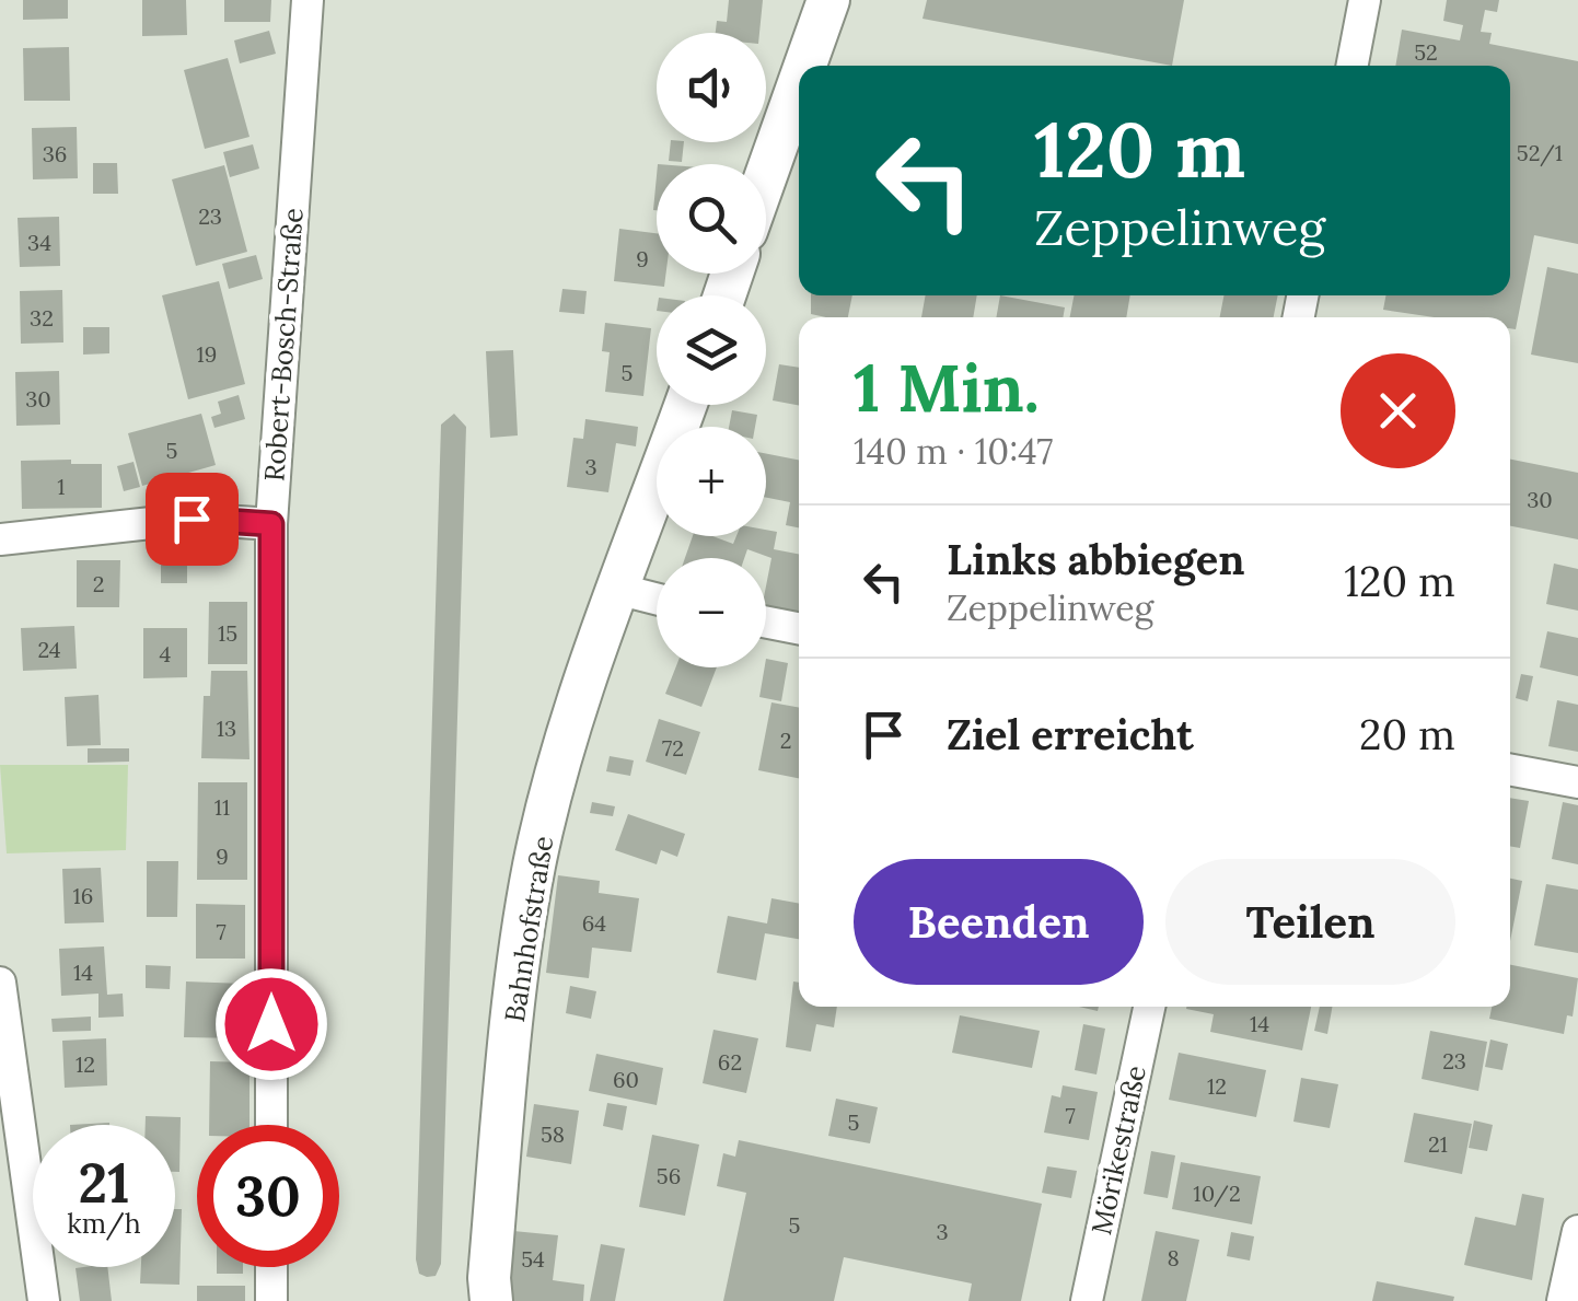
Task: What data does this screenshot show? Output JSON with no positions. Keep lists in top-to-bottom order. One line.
{"streets":{"street":["Robert-Bosch-Straße","Bahnhofstraße","Mörikestraße"]},"house_numbers":["52","52/1","36","23","34","9","32","19","5","30","5","3","1","30","2","15","24","4","13","2","72","11","9","16","64","7","14","14","23","62","12","60","12","7","5","58","21","56","10/2","5","3","8","54"],"page":{"map_buttons":["+","−"],"turn":["120 m","Zeppelinweg"],"heading":["1 Min.","140 m · 10:47"],"list":[{"name":"Links abbiegen","note":"Zeppelinweg","value":"120 m"},{"name":"Ziel erreicht","value":"20 m"}],"buttons":["Beenden","Teilen"],"speed":"21 km/h","limit":"30"}}
